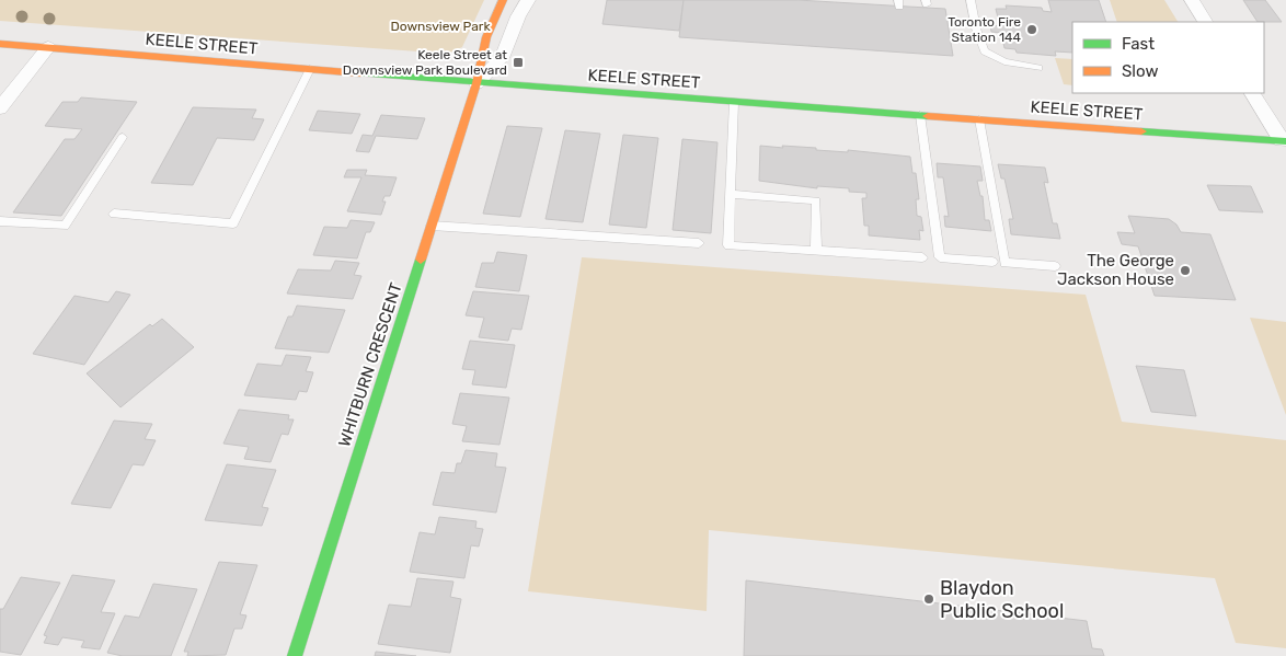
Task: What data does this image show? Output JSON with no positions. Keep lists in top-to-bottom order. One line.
{"streets":{"main road":["KEELE STREET","WHITBURN CRESCENT"]},"crossings":[["KEELE STREET","WHITBURN CRESCENT"]],"parks":["Downsview Park"],"places":{"other":["Toronto Fire Station 144","The George Jackson House","Blaydon Public School"],"transit":["Keele Street at Downsview Park Boulevard"]},"legend":["Fast","Slow"]}
